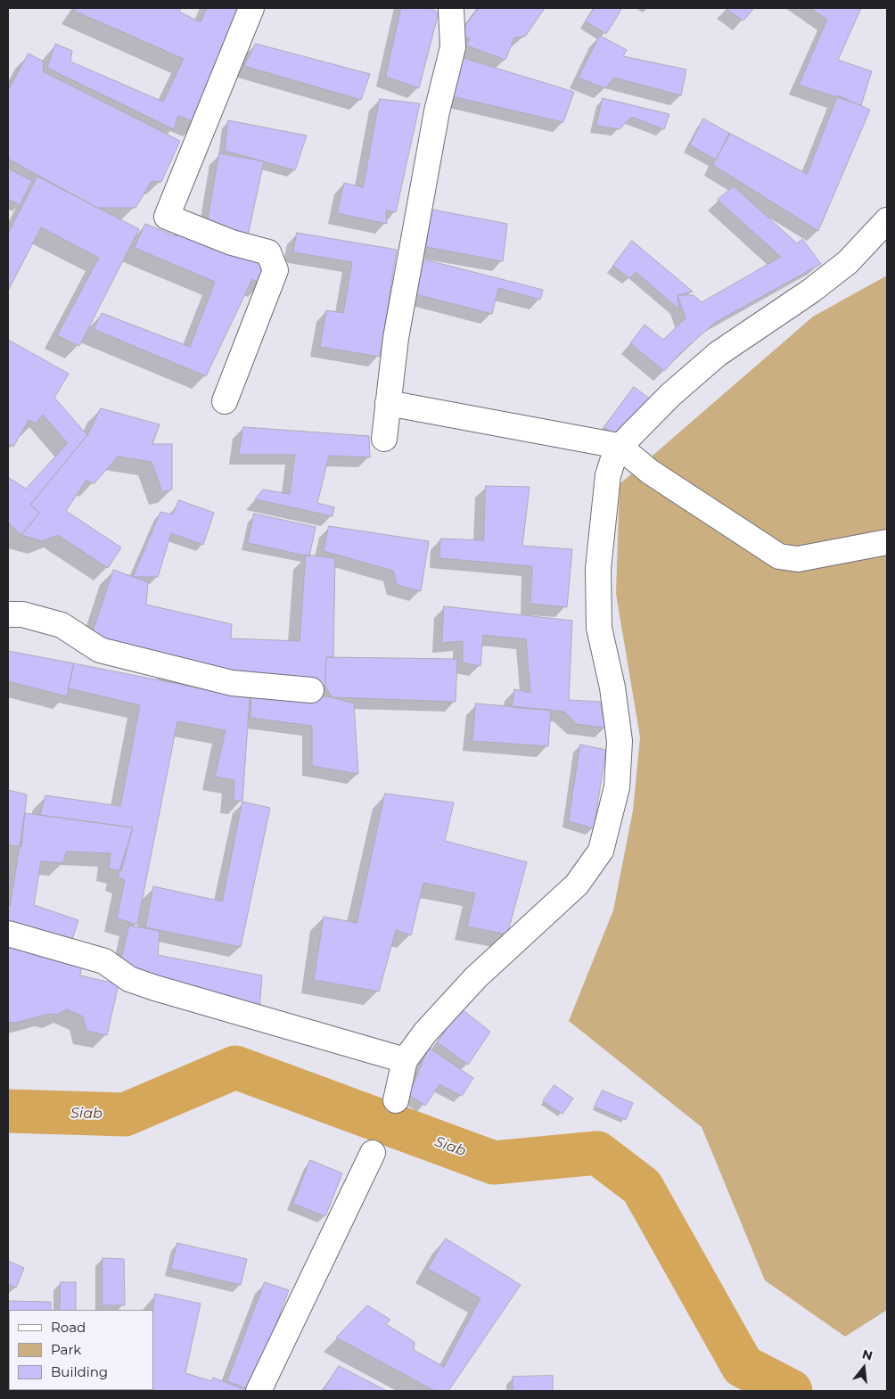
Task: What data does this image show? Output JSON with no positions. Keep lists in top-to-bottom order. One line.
{"water":["Siab"],"legend":["Road","Park","Building"],"north":"top"}
